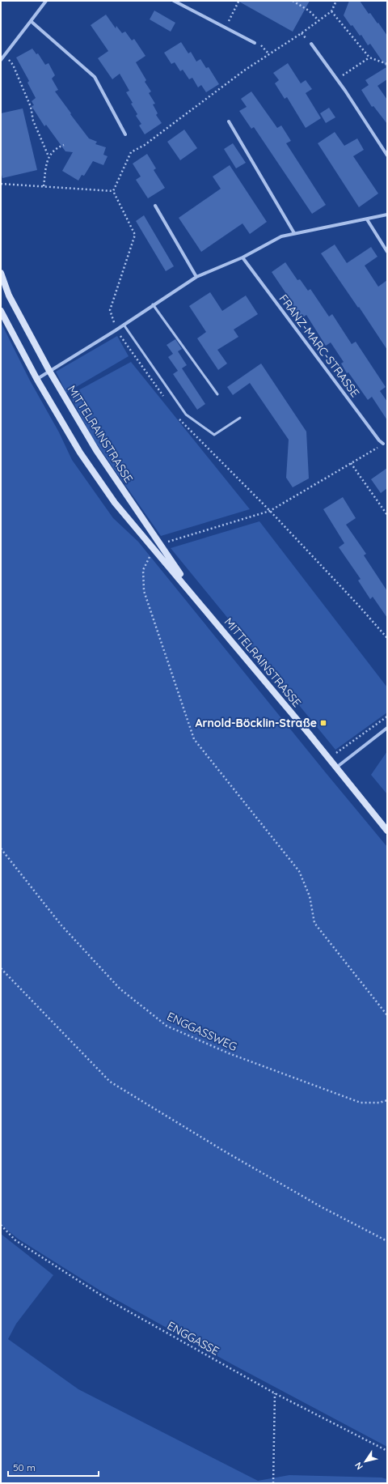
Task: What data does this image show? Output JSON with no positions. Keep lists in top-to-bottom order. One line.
{"streets":{"street":["FRANZ-MARC-STRASSE","MITTELRAINSTRASSE"],"path":["ENGGASSWEG","ENGGASSE"]},"places":{"transit":["Arnold-Böcklin-Straße"]},"scale_bar":"50 m","north":"bottom left"}
